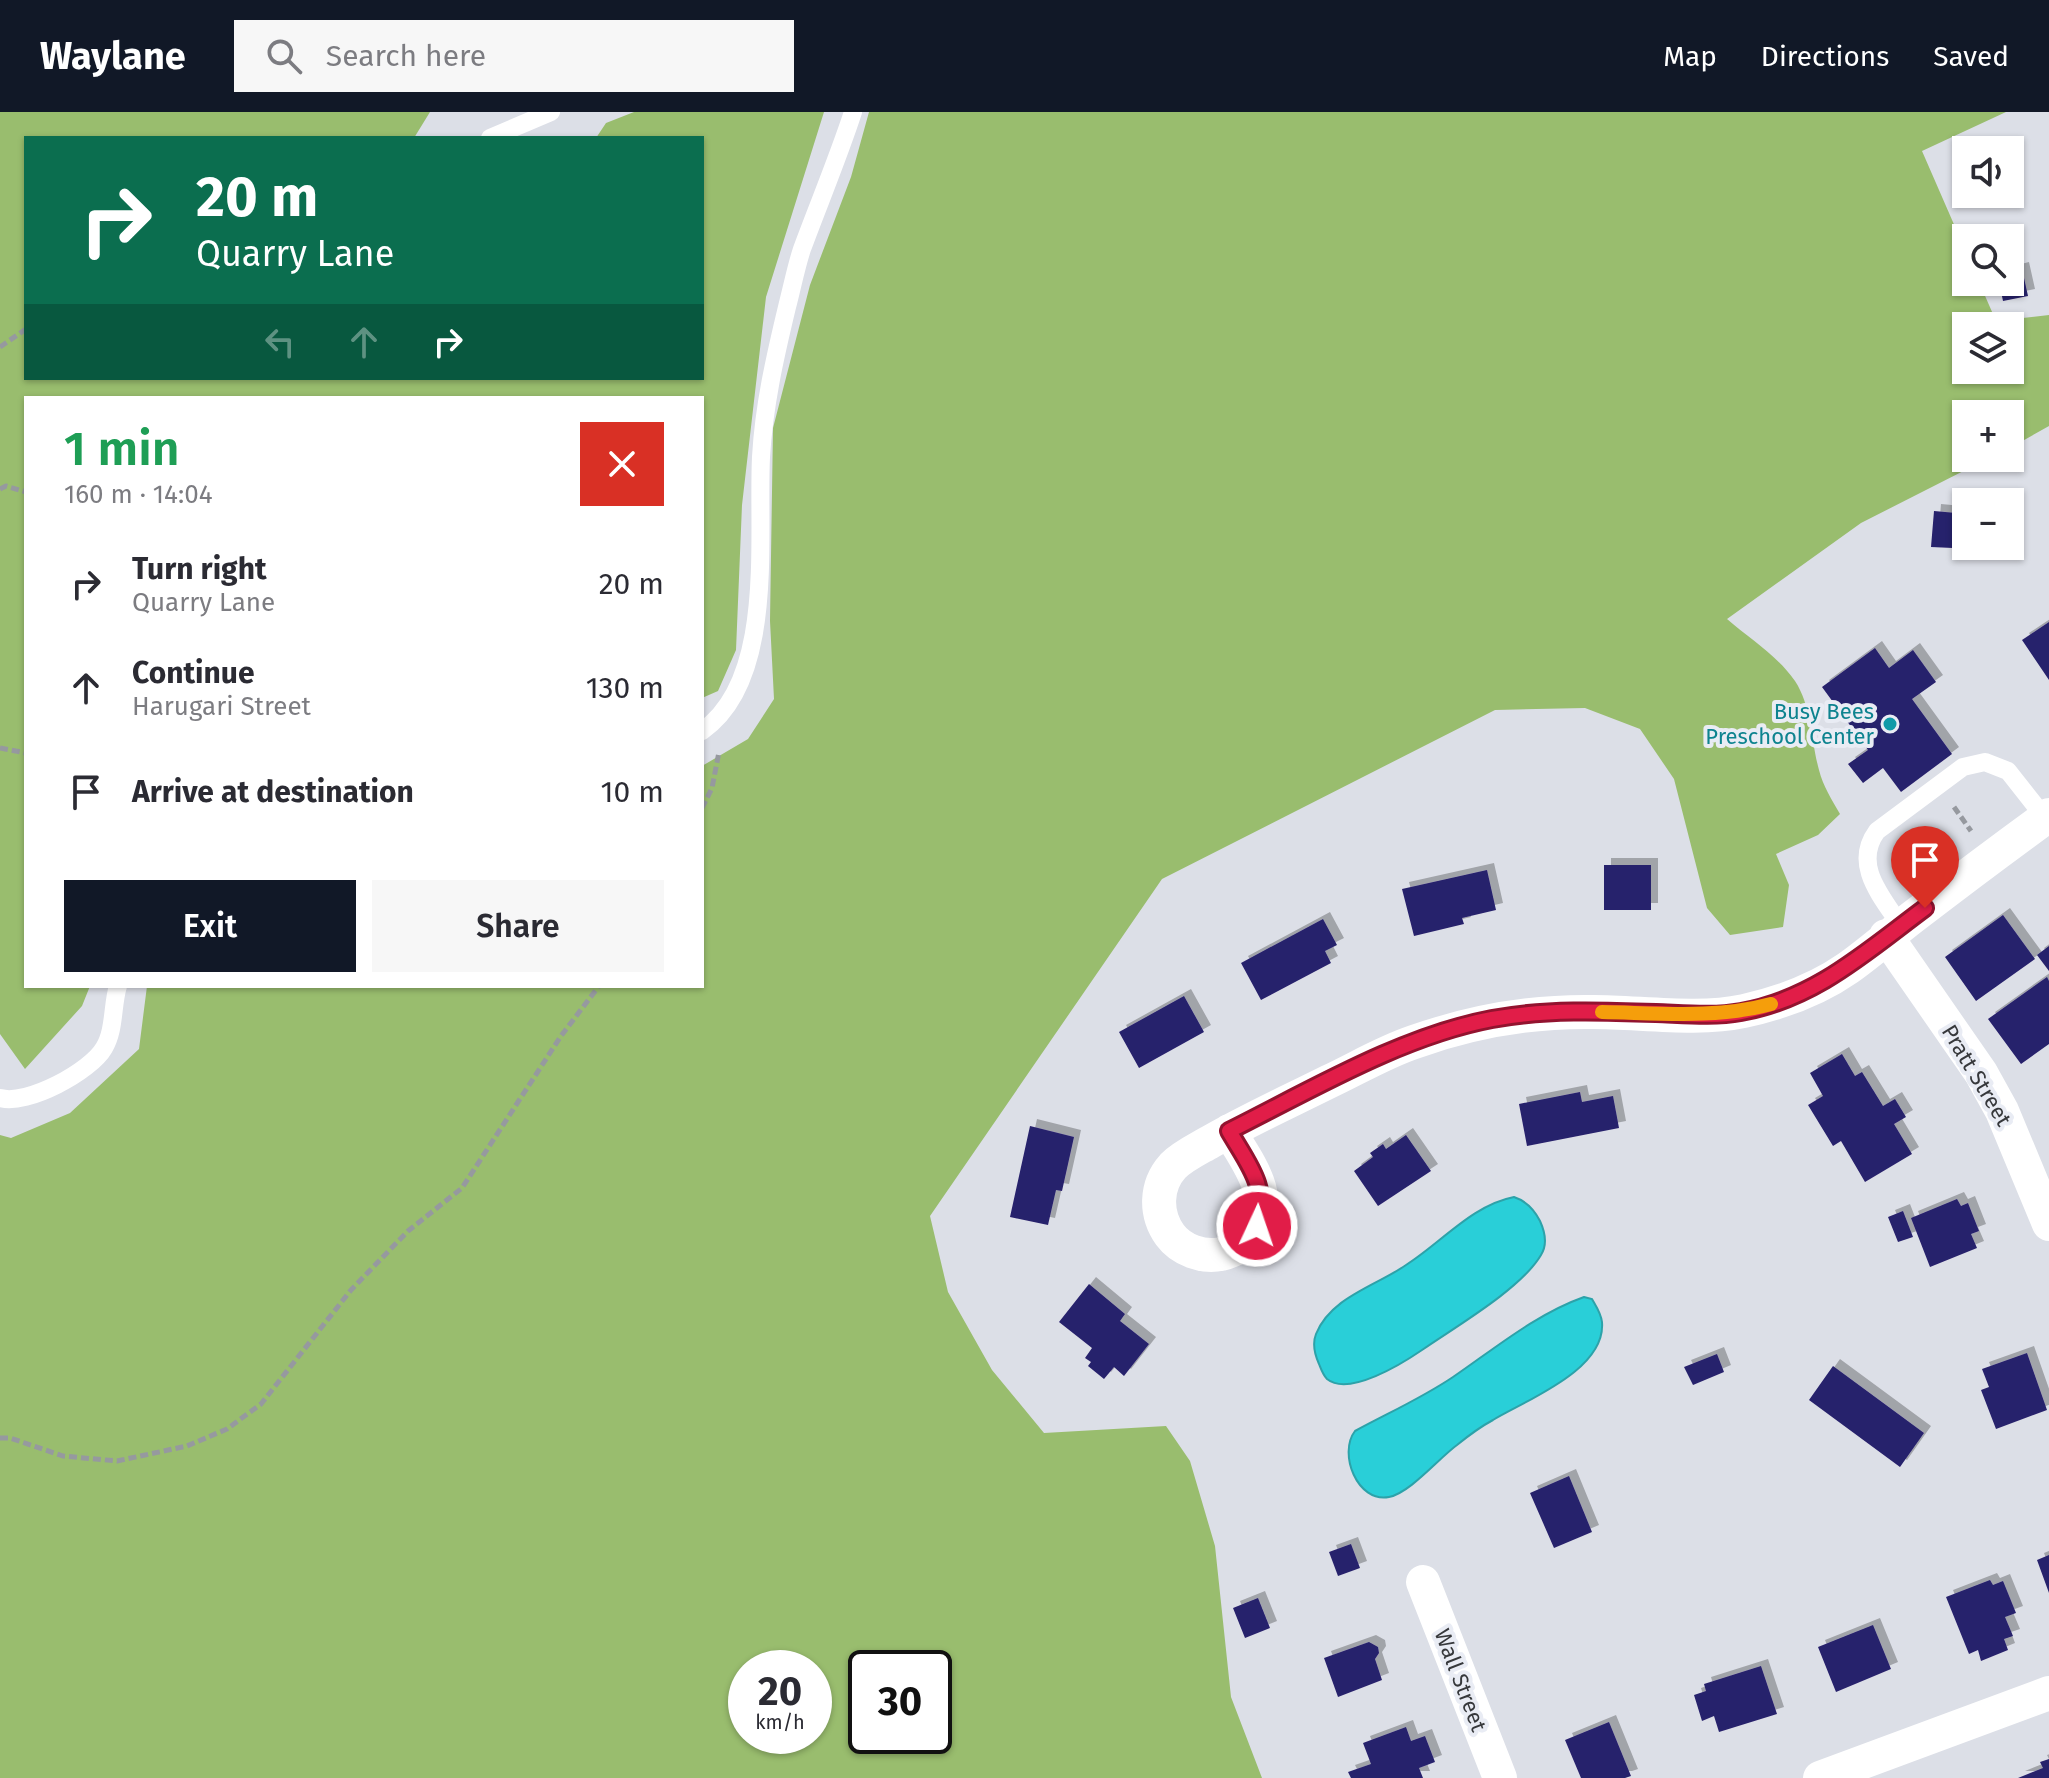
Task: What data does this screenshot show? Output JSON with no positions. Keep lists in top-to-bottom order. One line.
{"streets":{"street":["Pratt Street","Wall Street"]},"places":["Busy Bees Preschool Center"],"page":{"header":"Waylane","search":"Search here","nav":["Map","Directions","Saved"],"map_buttons":["+","−"],"turn":["20 m","Quarry Lane"],"heading":["1 min","160 m · 14:04"],"list":[{"name":"Turn right","note":"Quarry Lane","value":"20 m"},{"name":"Continue","note":"Harugari Street","value":"130 m"},{"name":"Arrive at destination","value":"10 m"}],"buttons":["Exit","Share"],"speed":"20 km/h","limit":"30"}}
